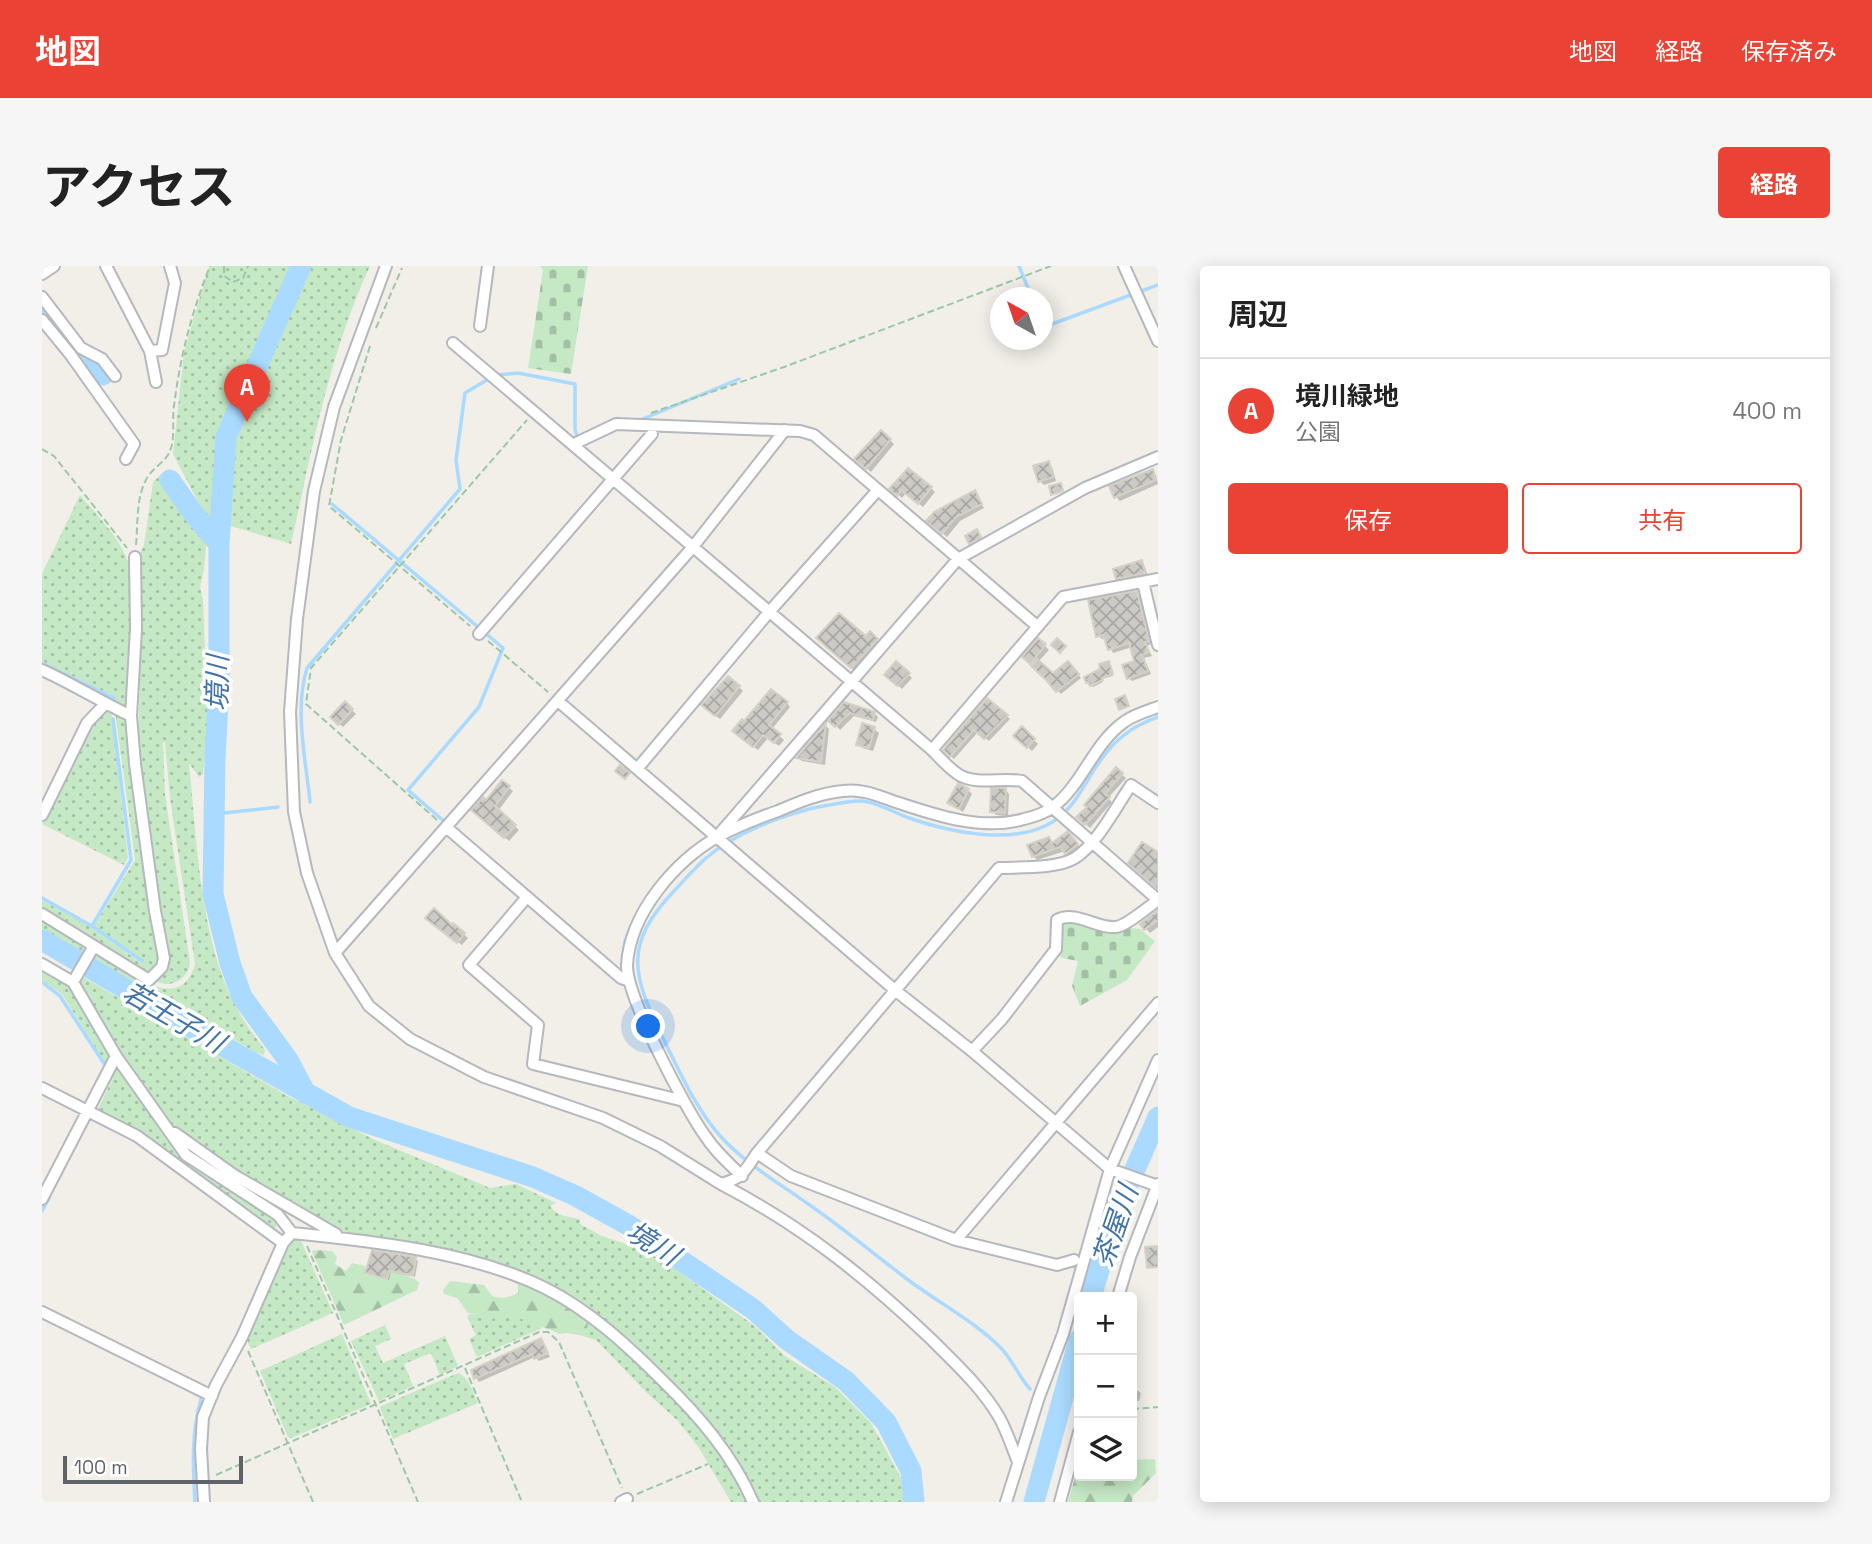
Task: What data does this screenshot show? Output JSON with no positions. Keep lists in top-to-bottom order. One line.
{"water":["境川","若王子川","茶屋川"],"scale_bar":"100 m","north":"top left","page":{"header":"地図","nav":["地図","経路","保存済み"],"title":"アクセス","buttons":["経路",["保存","共有"]],"heading":"周辺","list":[{"mark":"A","name":"境川緑地","note":"公園","value":"400 m"}],"pins":"A","map_buttons":["+","−"],"scale":"100 m"}}
